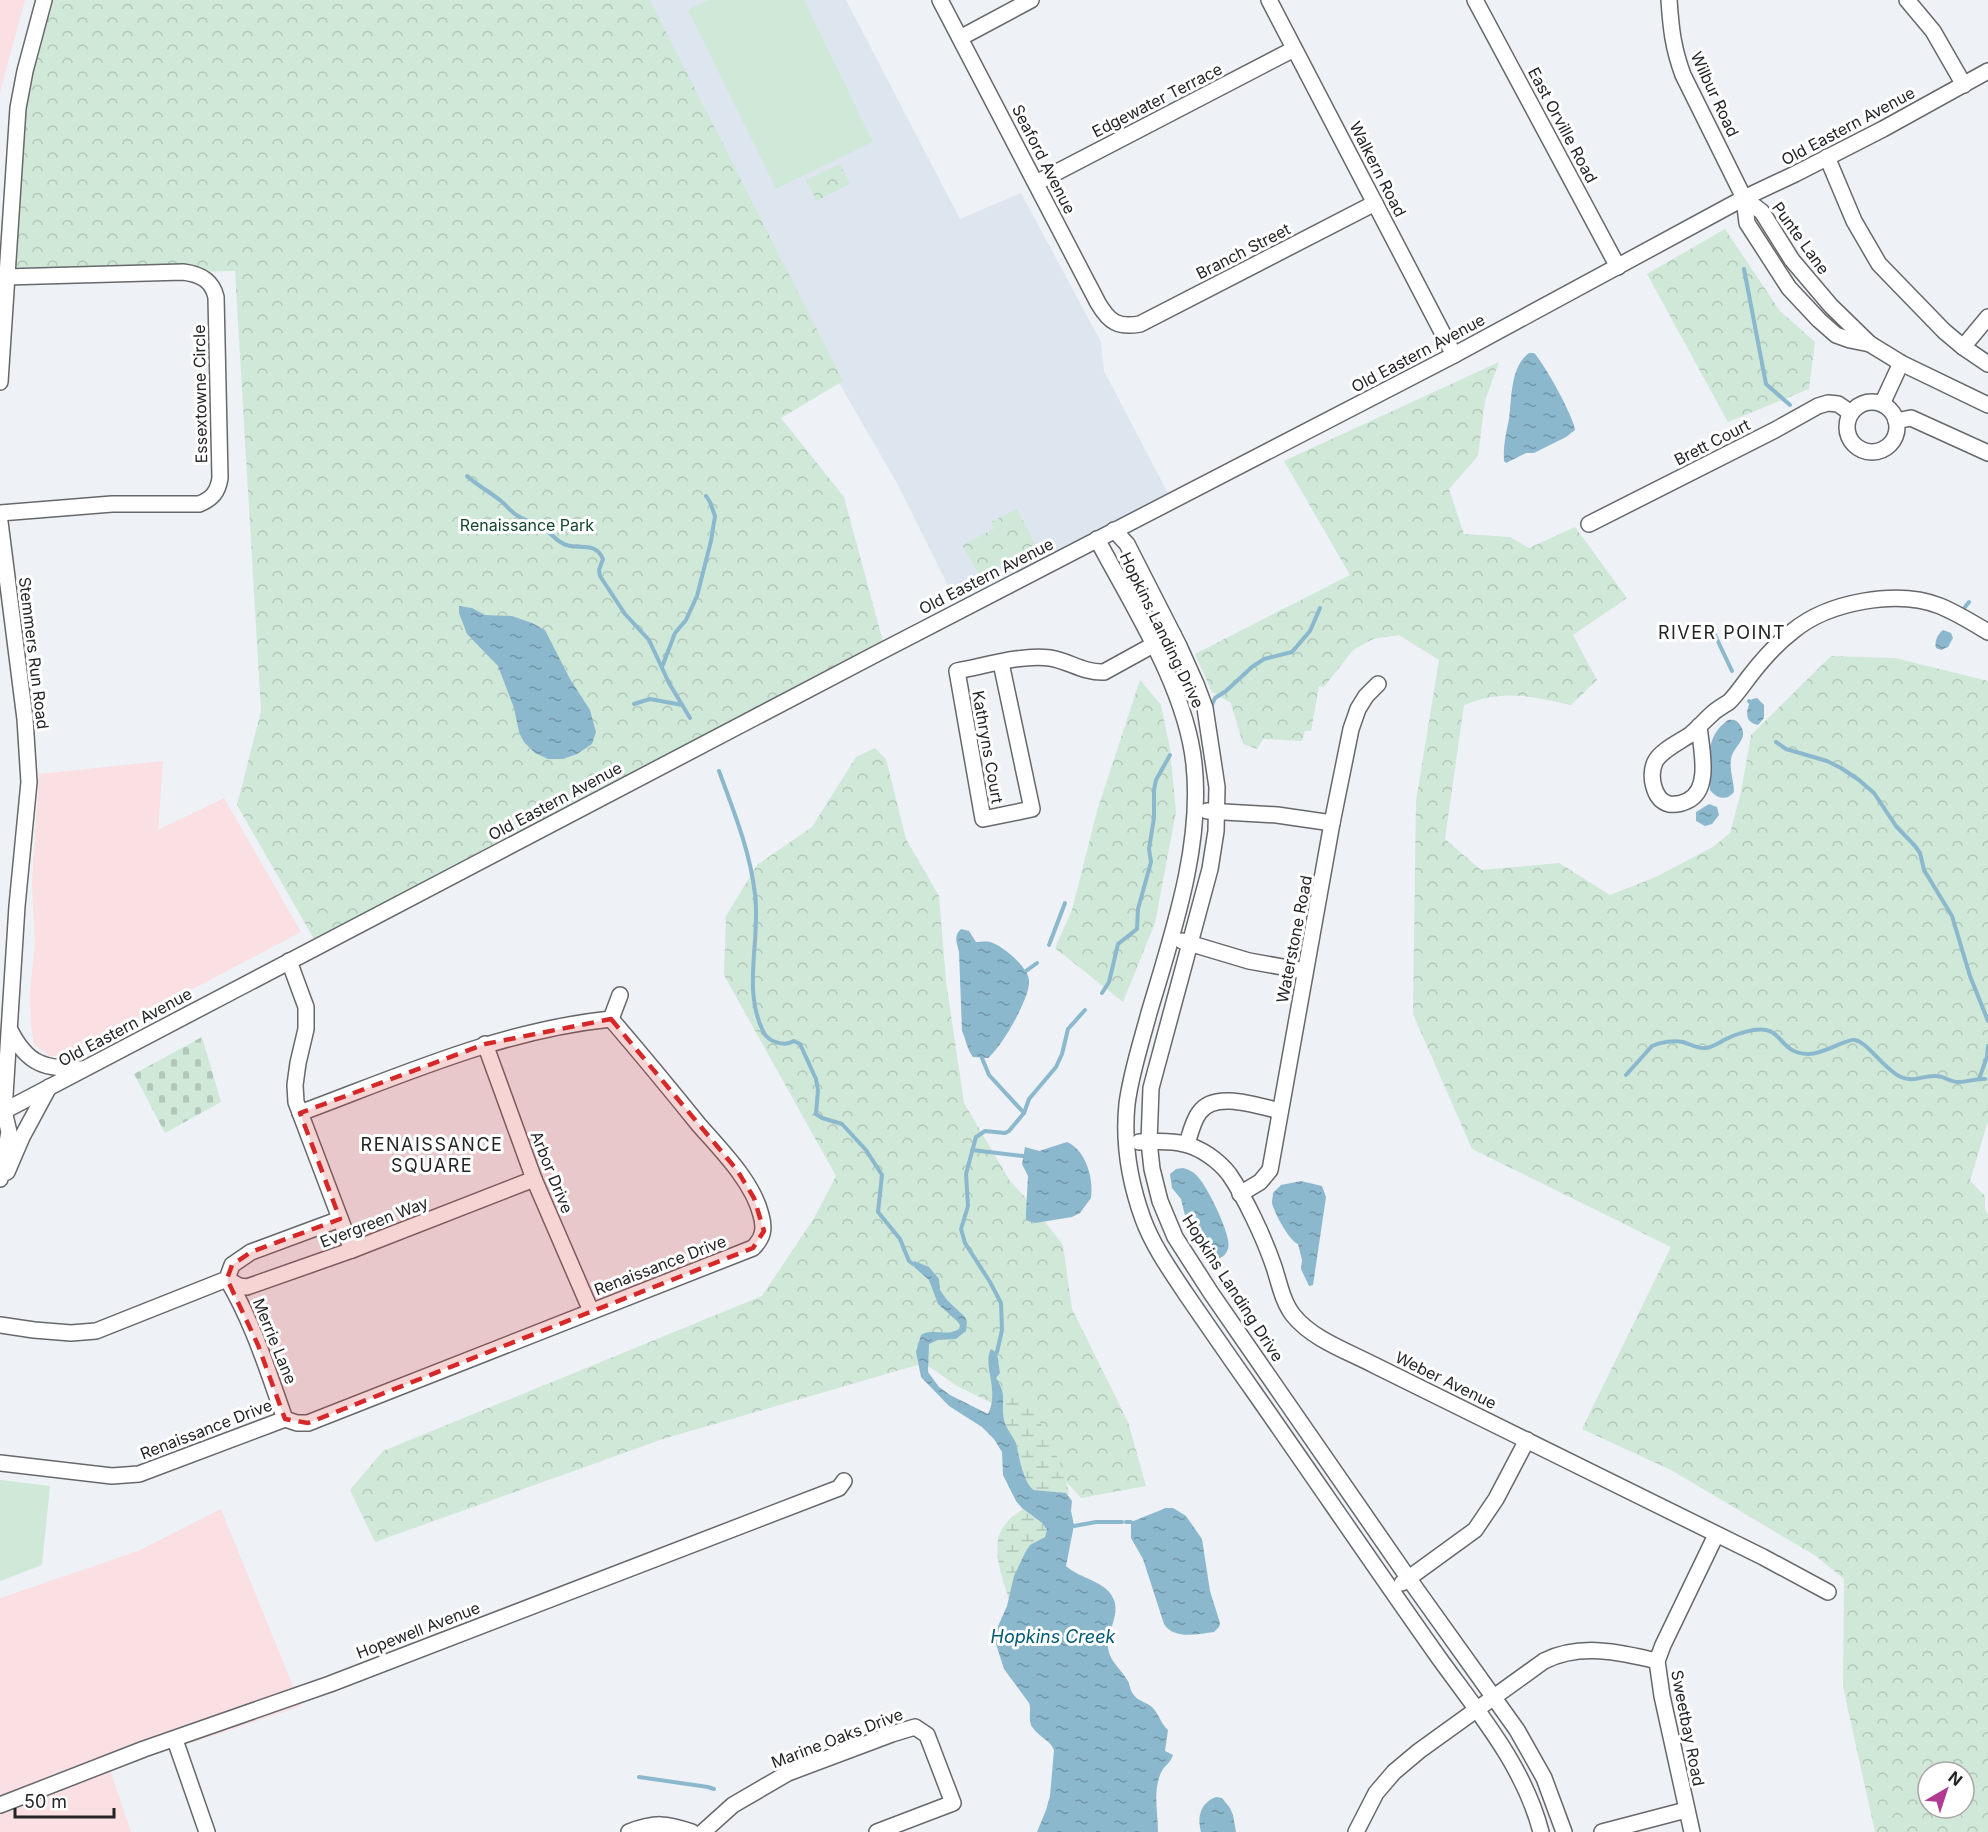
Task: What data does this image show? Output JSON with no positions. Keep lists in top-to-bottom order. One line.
{"streets":{"street":["Wilbur Road","Edgewater Terrace","East Orville Road","Old Eastern Avenue","Seaford Avenue","Walkern Road","Punte Lane","Branch Street","Essextowne Circle","Brett Court","Hopkins Landing Drive","Stemmers Run Road","Kathryns Court","Waterstone Road","Arbor Drive","Evergreen Way","Renaissance Drive","Merrie Lane","Weber Avenue","Hopewell Avenue","Sweetbay Road","Marine Oaks Drive"]},"crossings":[["Wilbur Road","Old Eastern Avenue"],["Wilbur Road","Punte Lane"],["Edgewater Terrace","Seaford Avenue"],["Edgewater Terrace","Walkern Road"],["East Orville Road","Old Eastern Avenue"],["Old Eastern Avenue","Walkern Road"],["Old Eastern Avenue","Punte Lane"],["Old Eastern Avenue","Hopkins Landing Drive"],["Old Eastern Avenue","Stemmers Run Road"],["Seaford Avenue","Branch Street"],["Walkern Road","Branch Street"],["Hopkins Landing Drive","Kathryns Court"],["Hopkins Landing Drive","Weber Avenue"],["Waterstone Road","Weber Avenue"],["Arbor Drive","Evergreen Way"],["Arbor Drive","Renaissance Drive"],["Evergreen Way","Merrie Lane"],["Renaissance Drive","Merrie Lane"],["Weber Avenue","Sweetbay Road"]],"districts":["RIVER POINT","RENAISSANCE SQUARE"],"water":["Hopkins Creek"],"parks":["Renaissance Park"],"scale_bar":"50 m","north":"top right"}
